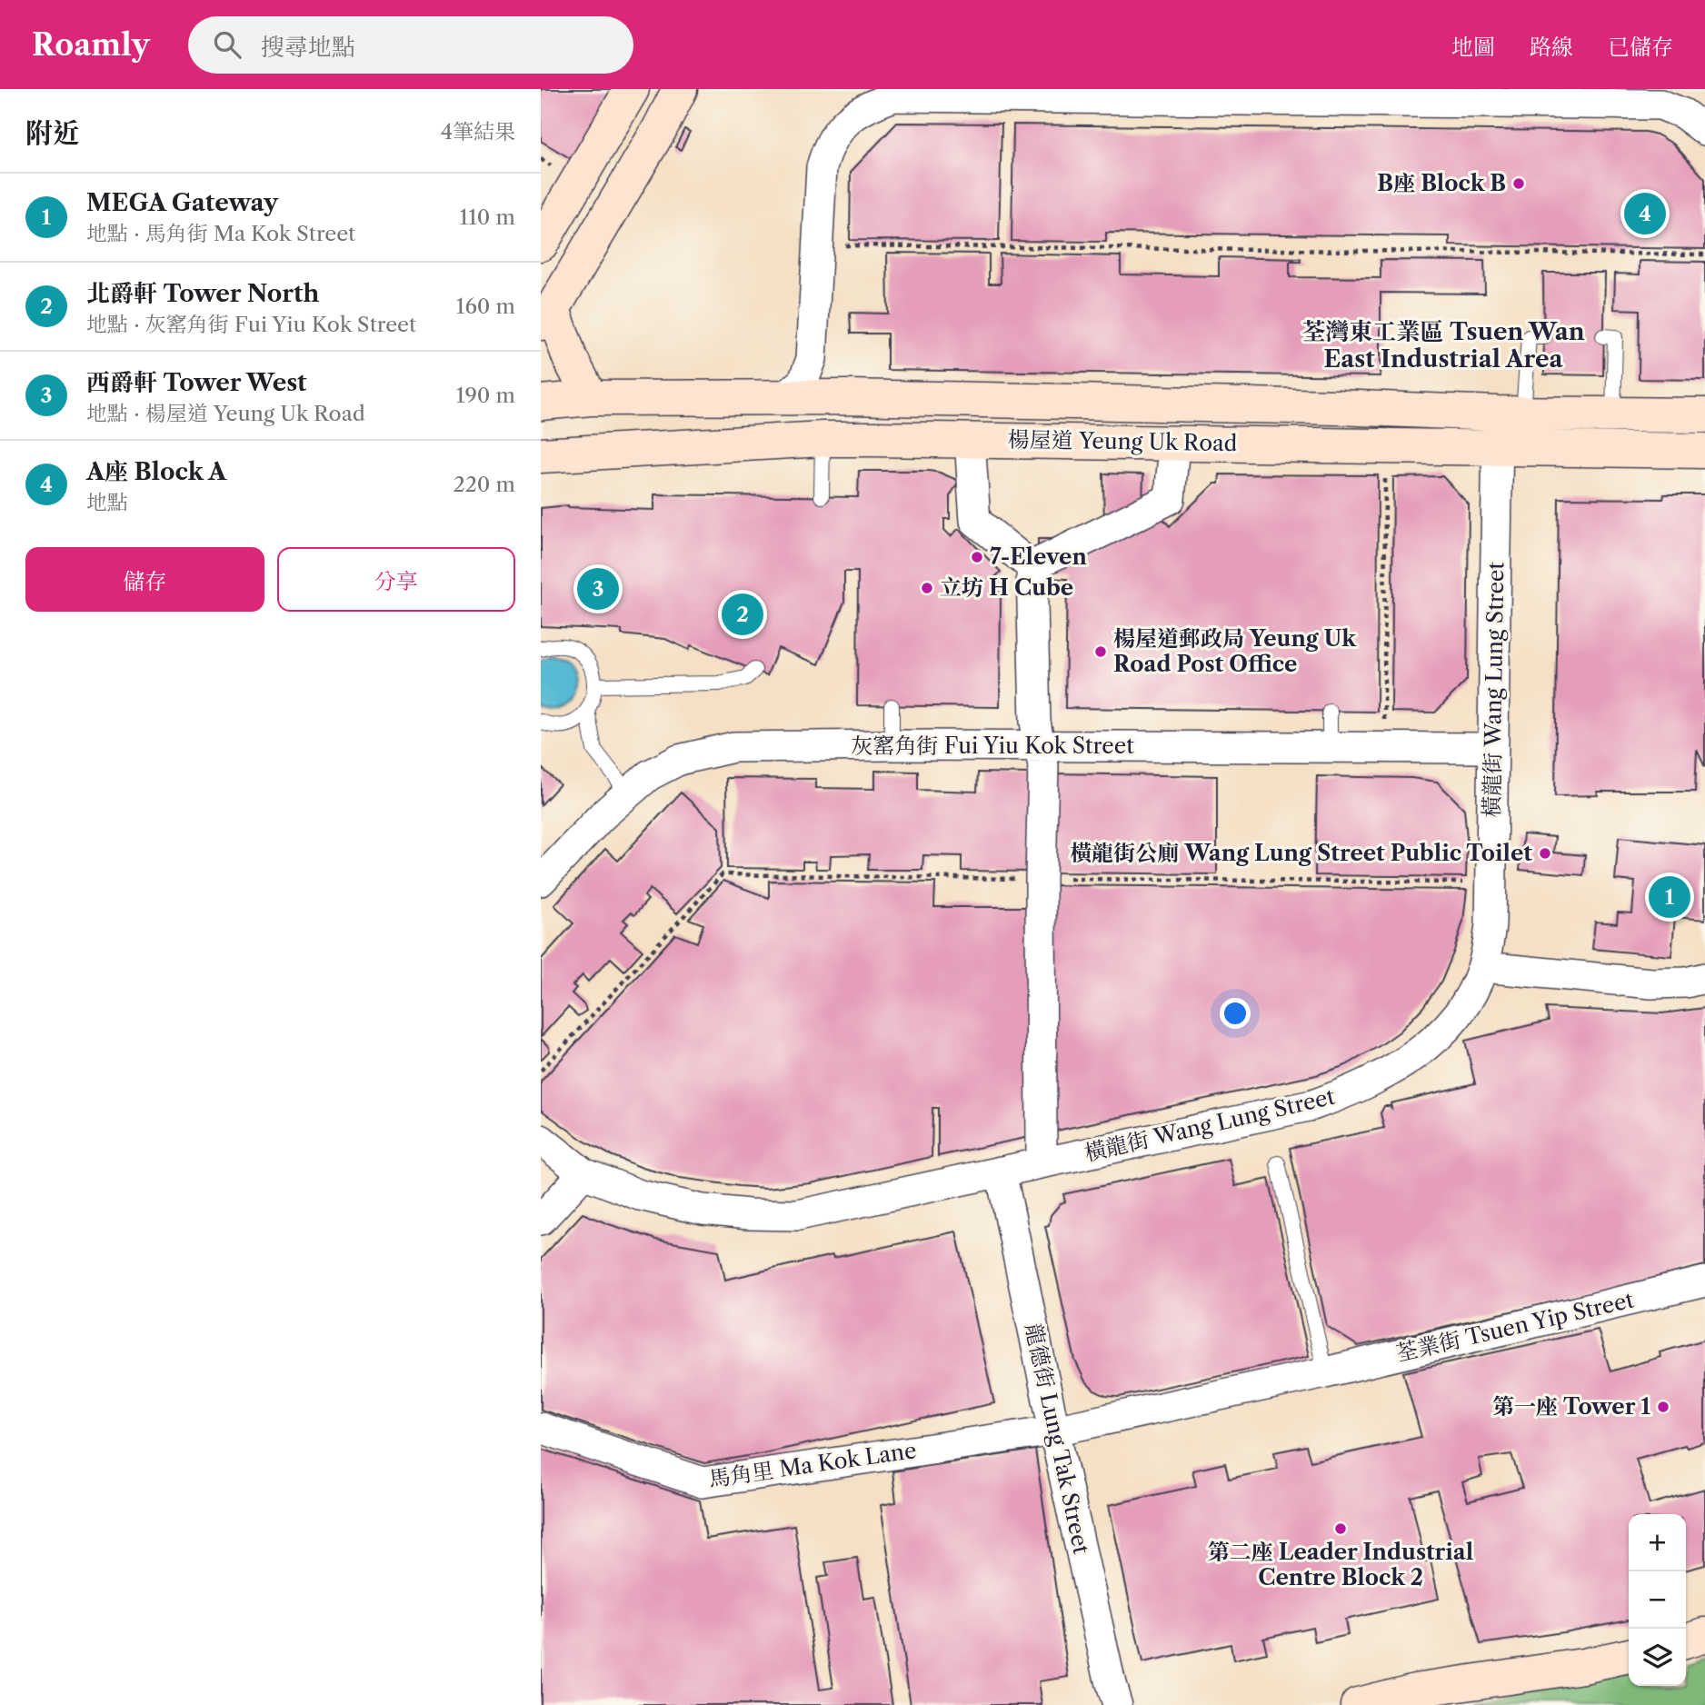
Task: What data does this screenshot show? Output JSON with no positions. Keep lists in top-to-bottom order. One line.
{"streets":{"main road":["楊屋道 Yeung Uk Road"],"street":["橫龍街 Wang Lung Street","灰窰角街 Fui Yiu Kok Street","荃業街 Tsuen Yip Street","龍德街 Lung Tak Street","馬角里 Ma Kok Lane"]},"crossings":[["楊屋道 Yeung Uk Road","橫龍街 Wang Lung Street"],["橫龍街 Wang Lung Street","灰窰角街 Fui Yiu Kok Street"],["橫龍街 Wang Lung Street","龍德街 Lung Tak Street"],["荃業街 Tsuen Yip Street","龍德街 Lung Tak Street"],["荃業街 Tsuen Yip Street","馬角里 Ma Kok Lane"],["龍德街 Lung Tak Street","馬角里 Ma Kok Lane"]],"districts":["荃灣東工業區 Tsuen Wan East Industrial Area"],"places":["B座 Block B","7-Eleven","立坊 H Cube","楊屋道郵政局 Yeung Uk Road Post Office","橫龍街公廁 Wang Lung Street Public Toilet","第一座 Tower 1","第二座 Leader Industrial Centre Block 2"],"page":{"header":"Roamly","search":"搜尋地點","nav":["地圖","路線","已儲存"],"heading":["附近","4筆結果"],"list":[{"mark":"1","name":"MEGA Gateway","note":"地點 · 馬角街 Ma Kok Street","value":"110 m"},{"mark":"2","name":"北爵軒 Tower North","note":"地點 · 灰窰角街 Fui Yiu Kok Street","value":"160 m"},{"mark":"3","name":"西爵軒 Tower West","note":"地點 · 楊屋道 Yeung Uk Road","value":"190 m"},{"mark":"4","name":"A座 Block A","note":"地點","value":"220 m"}],"pins":["4","3","2","1"],"buttons":["儲存","分享"],"map_buttons":["+","−"]}}
